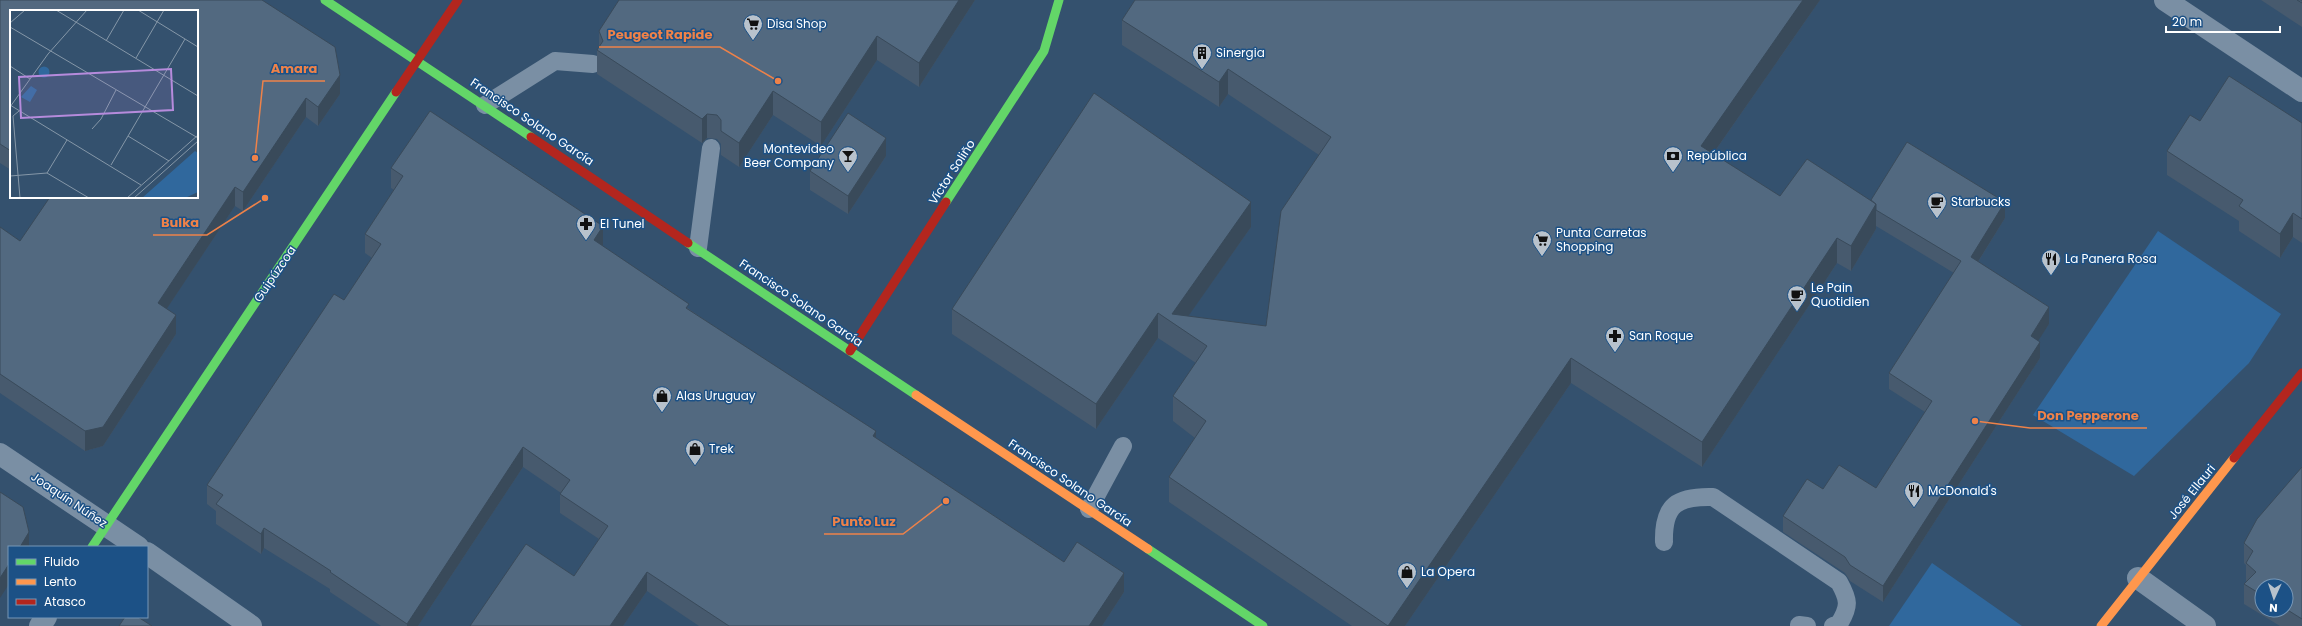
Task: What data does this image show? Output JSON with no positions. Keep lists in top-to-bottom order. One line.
{"streets":{"street":["Francisco Solano García","Víctor Soliño","Guipúzcoa","José Ellauri","Joaquín Núñez"]},"crossings":[["Francisco Solano García","Víctor Soliño"],["Francisco Solano García","Guipúzcoa"],["Guipúzcoa","Joaquín Núñez"]],"places":{"supermarket":["Disa Shop","Punta Carretas Shopping"],"building":["Sinergia"],"other":["Peugeot Rapide","Amara","Bulka","Don Pepperone","Punto Luz"],"bar":["Montevideo Beer Company"],"bank":["República"],"cafe":["Starbucks","Le Pain Quotidien"],"pharmacy":["El Tunel","San Roque"],"restaurant":["La Panera Rosa","McDonald's"],"shop":["Alas Uruguay","Trek","La Opera"]},"legend":["Fluido","Lento","Atasco"],"scale_bar":"20 m","north":"bottom"}
